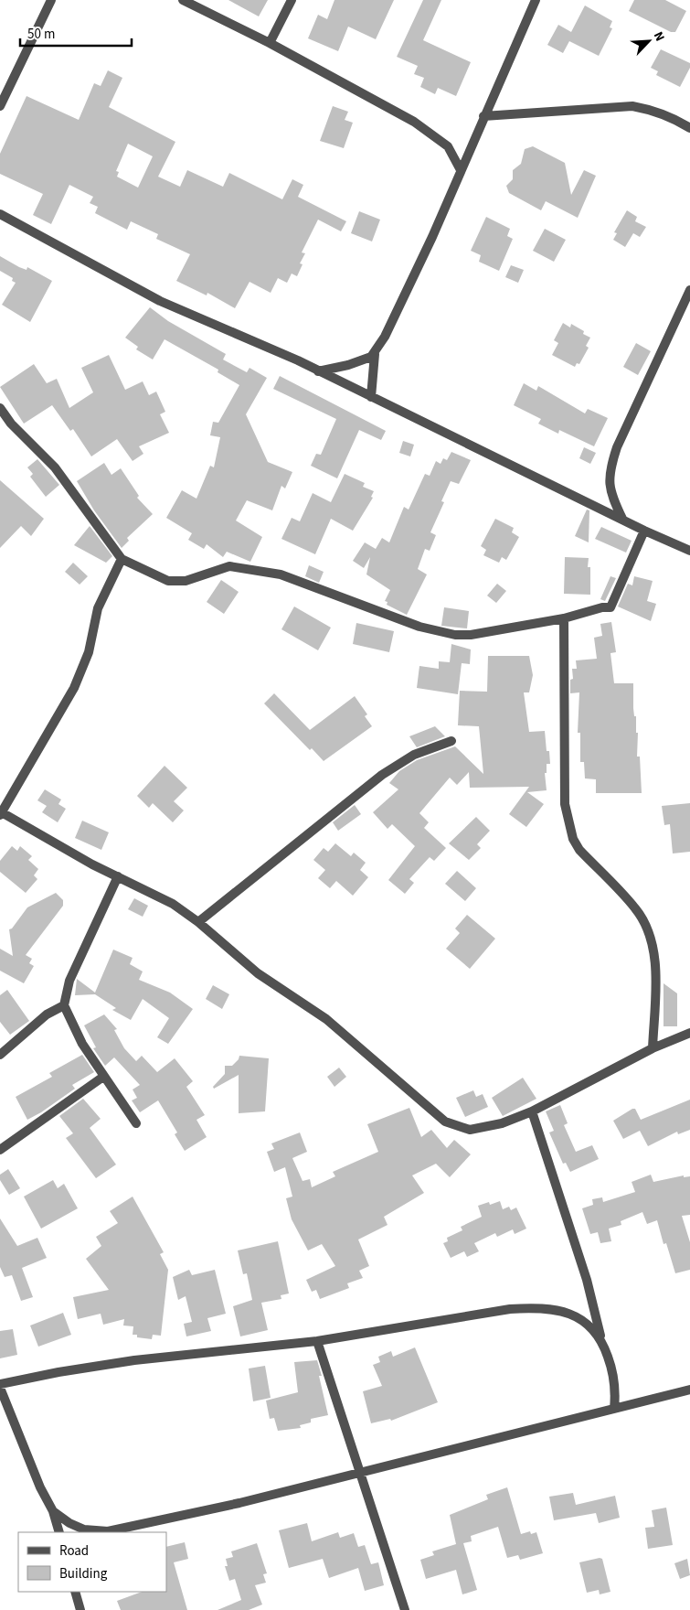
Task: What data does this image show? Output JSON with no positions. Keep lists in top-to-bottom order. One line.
{"legend":["Road","Building"],"scale_bar":"50 m","north":"top right"}
